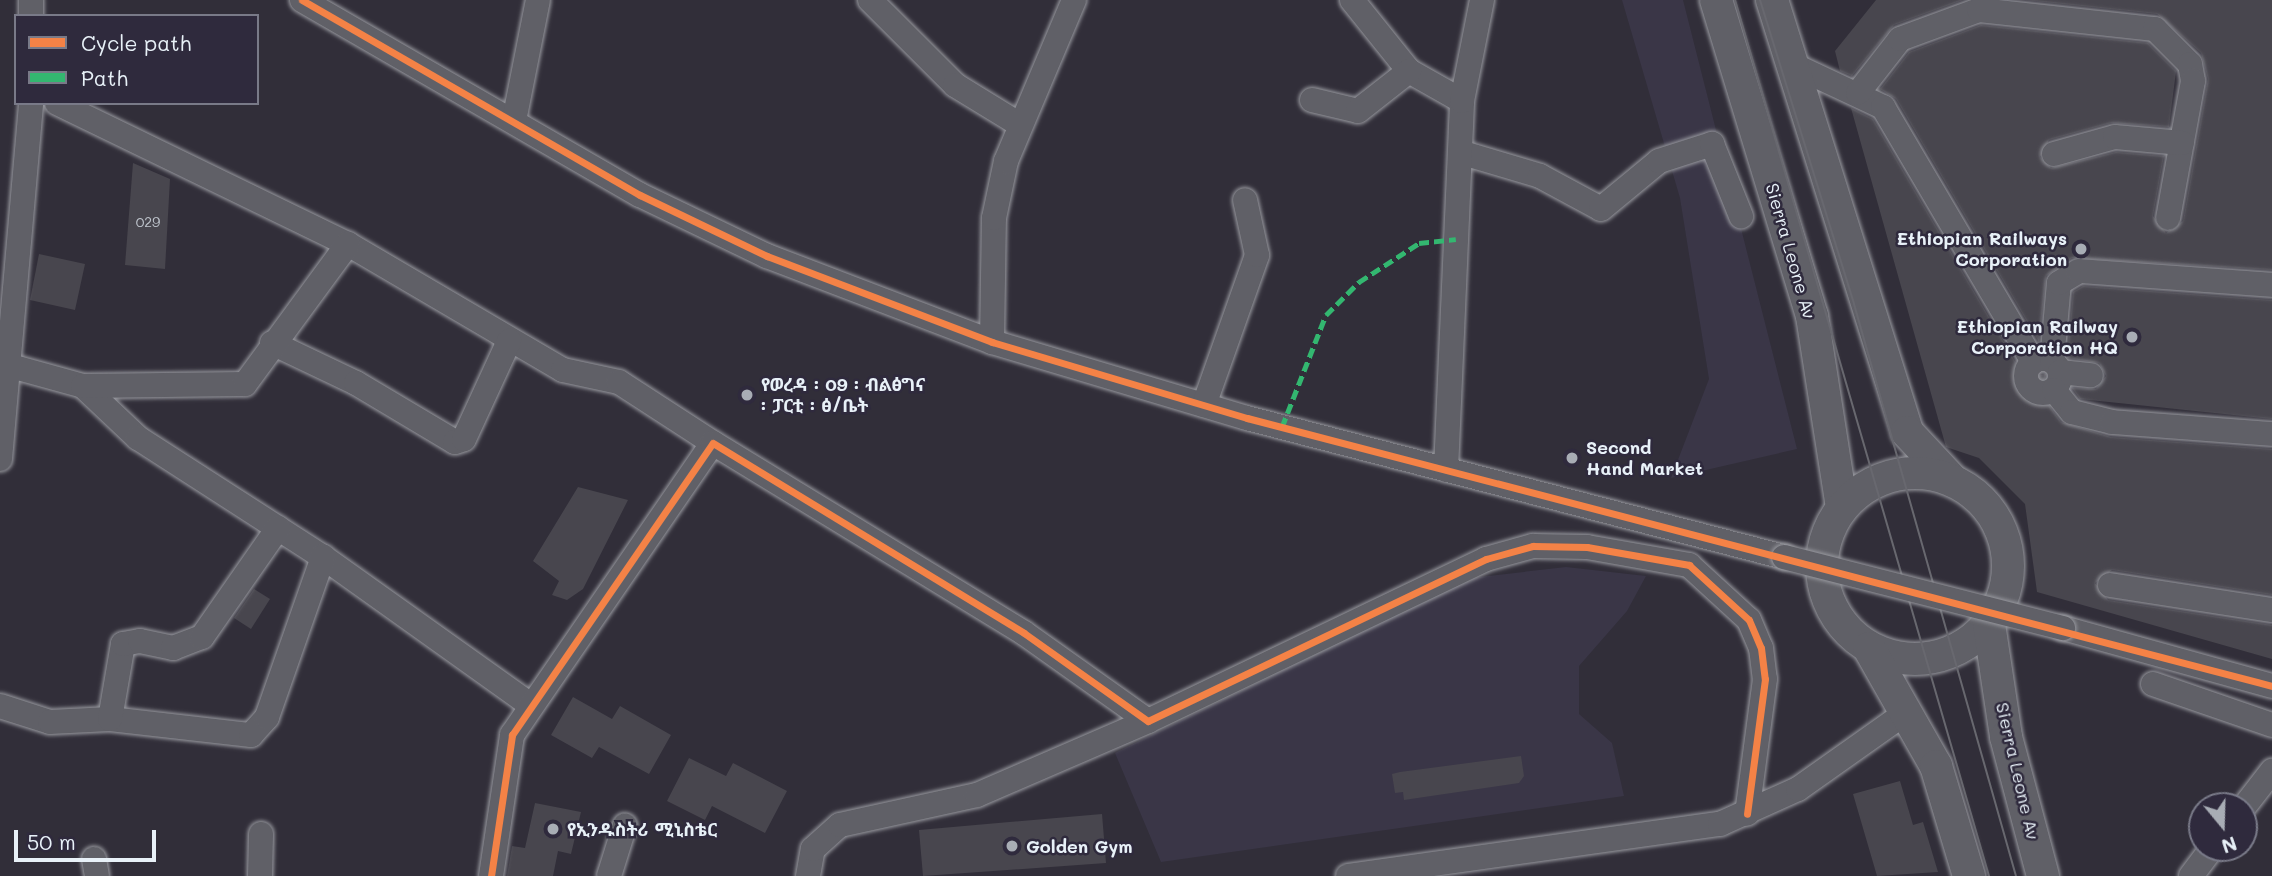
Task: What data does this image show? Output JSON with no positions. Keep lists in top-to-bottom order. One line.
{"streets":{"main road":["Sierra Leone Av"]},"places":["Ethiopian Railways Corporation","Ethiopian Railway Corporation HQ","የወረዳ ፡ 09 ፡ ብልፅግና ፡ ፓርቲ ፡ ፅ/ቤት","Second Hand Market","የኢንዱስትሪ ሚኒስቴር","Golden Gym"],"house_numbers":["029"],"legend":["Cycle path","Path"],"scale_bar":"50 m","north":"bottom"}
